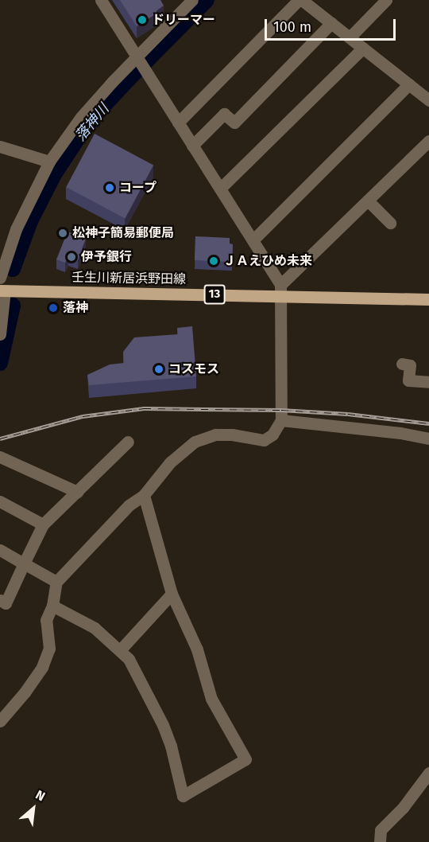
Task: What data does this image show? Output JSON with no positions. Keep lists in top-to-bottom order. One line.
{"streets":{"main road":["壬生川新居浜野田線","13"]},"water":["落神川"],"places":["ドリーマー","コープ","松神子簡易郵便局","伊予銀行","ＪＡえひめ未来","落神","コスモス"],"scale_bar":"100 m","north":"top right"}
